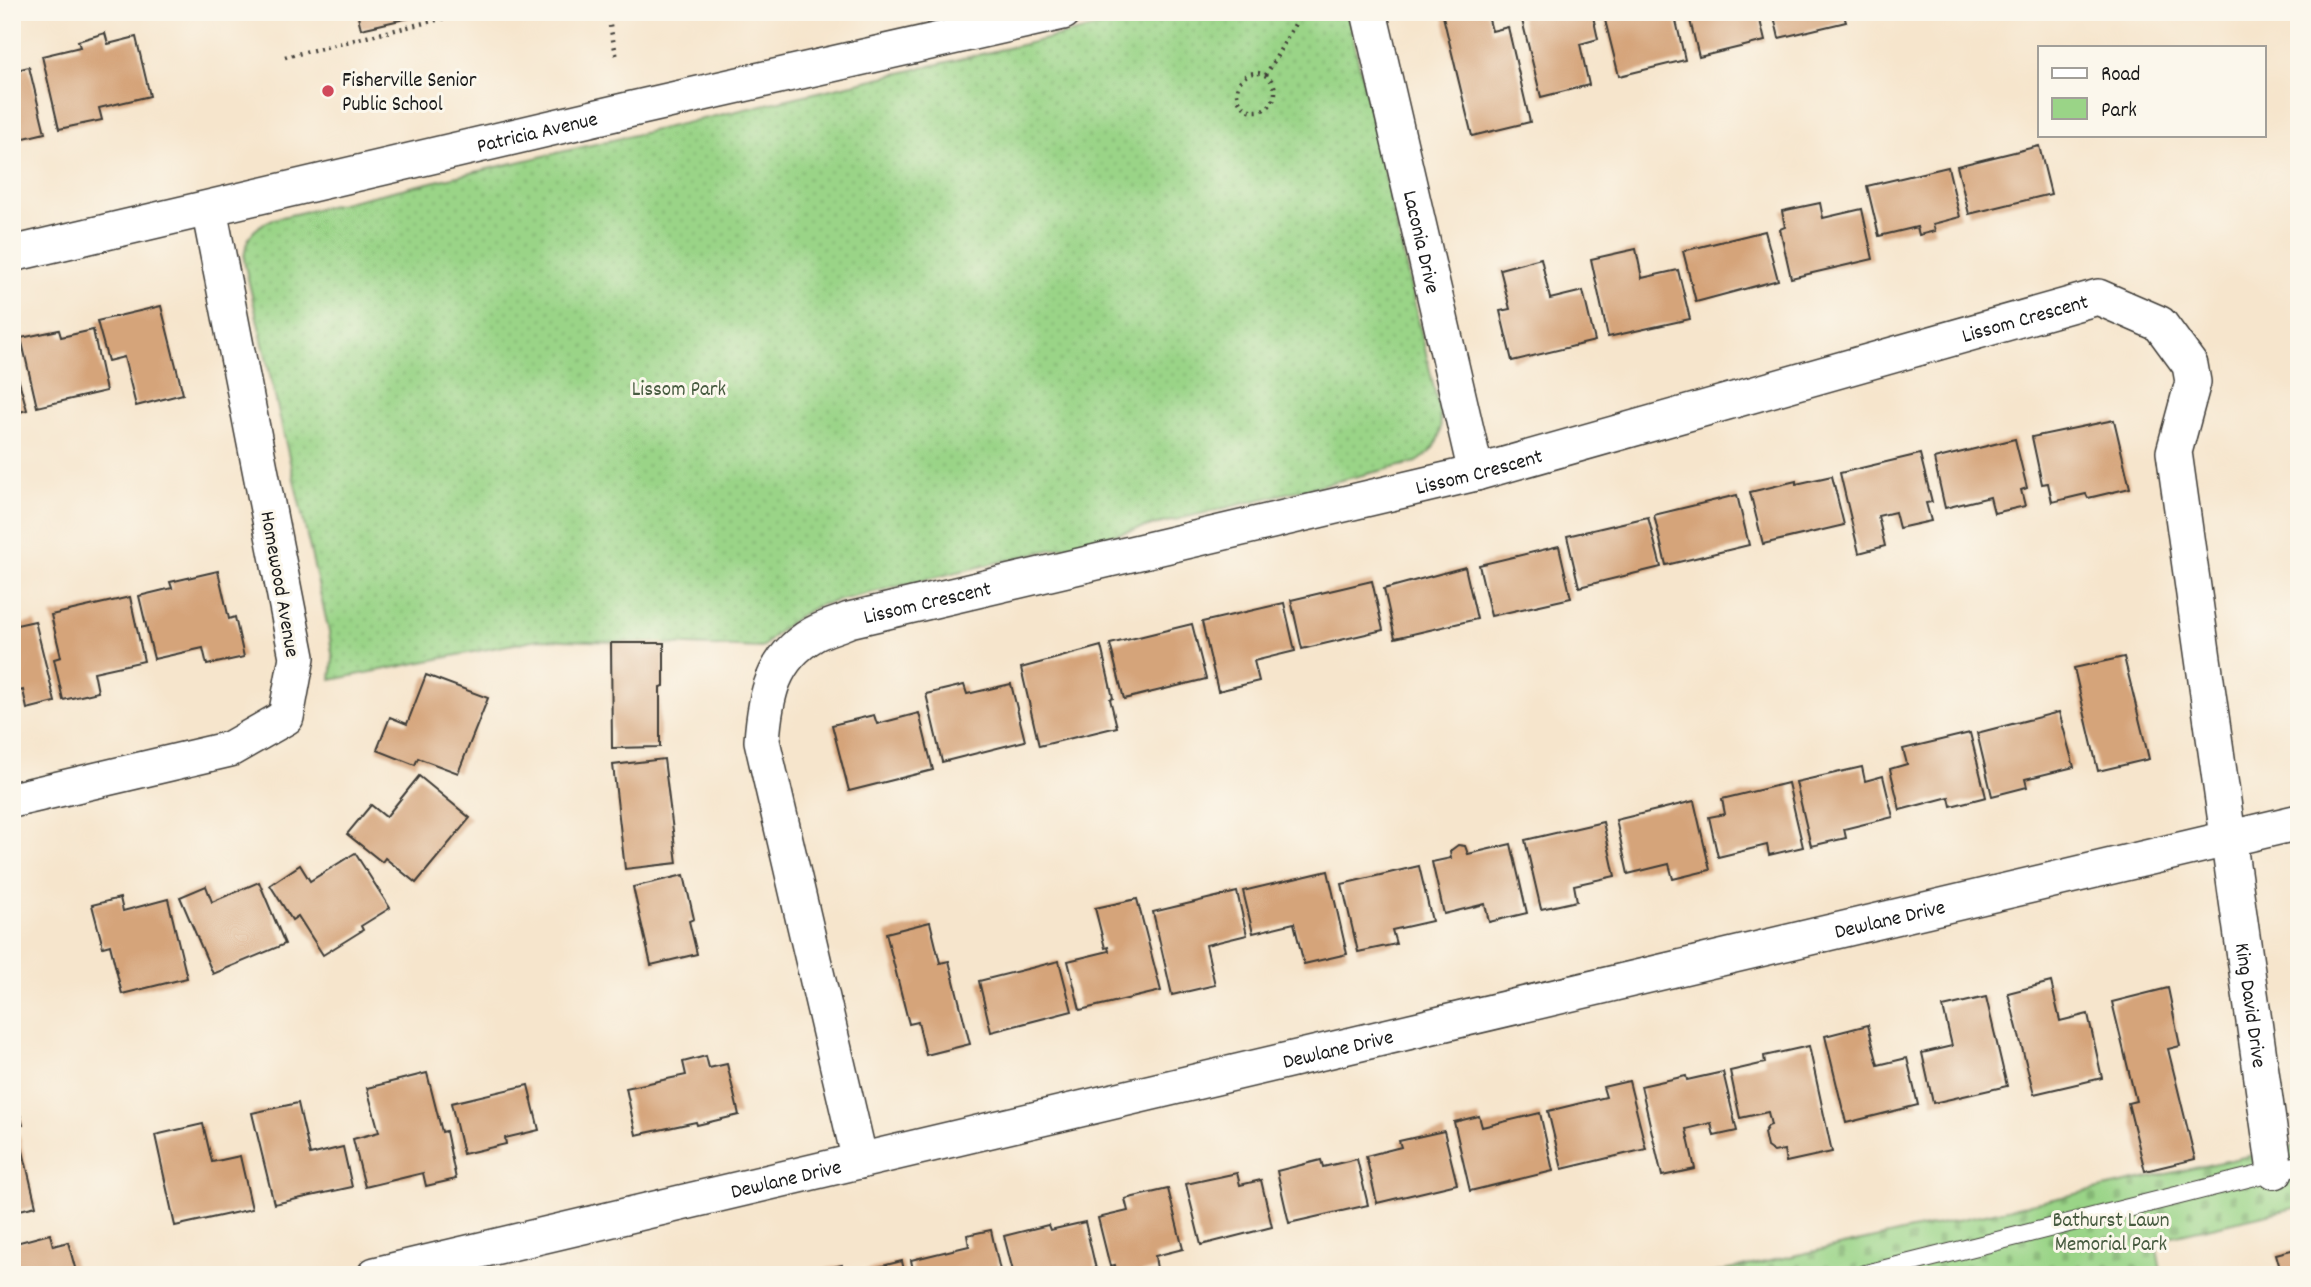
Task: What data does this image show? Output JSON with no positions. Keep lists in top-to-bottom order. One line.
{"streets":{"street":["Patricia Avenue","Laconia Drive","Lissom Crescent","Homewood Avenue","Dewlane Drive","King David Drive"]},"crossings":[["Patricia Avenue","Homewood Avenue"],["Laconia Drive","Lissom Crescent"],["Lissom Crescent","Dewlane Drive"],["Lissom Crescent","King David Drive"],["Dewlane Drive","King David Drive"]],"parks":["Lissom Park","Bathurst Lawn Memorial Park"],"places":["Fisherville Senior Public School"],"legend":["Road","Park"]}
